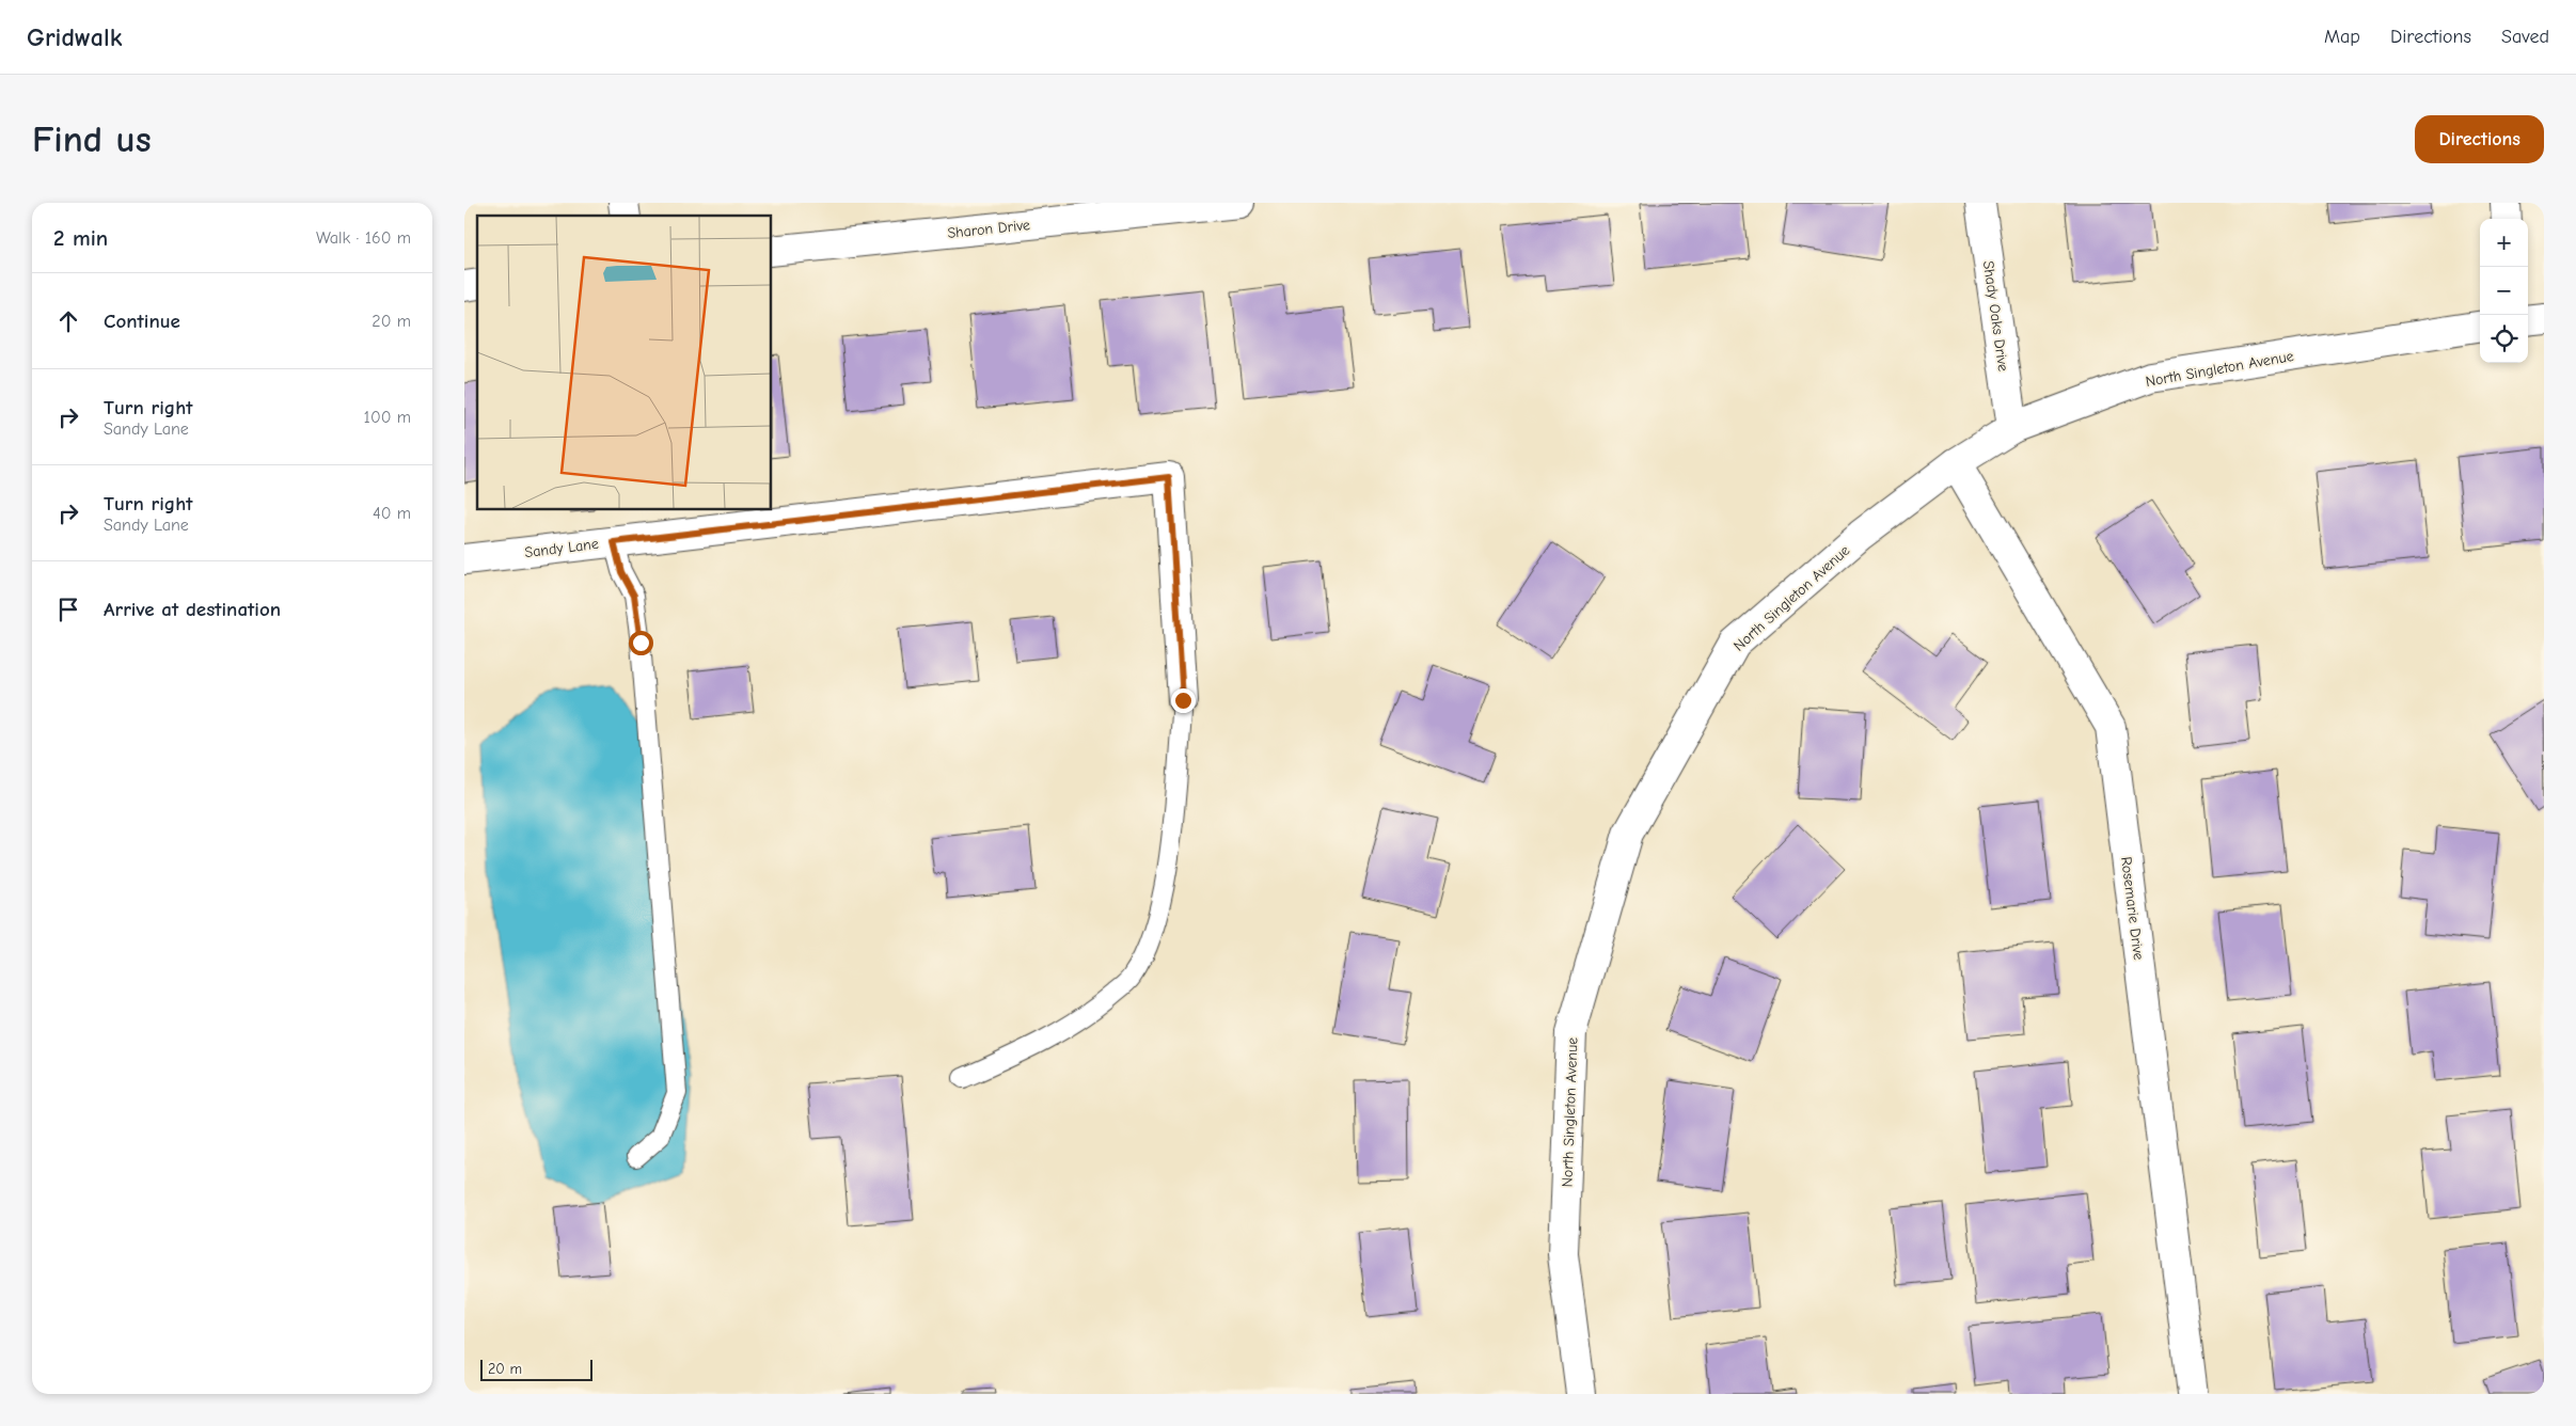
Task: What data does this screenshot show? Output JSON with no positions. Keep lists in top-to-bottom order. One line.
{"streets":{"street":["Sharon Drive","Shady Oaks Drive","North Singleton Avenue","Sandy Lane","Rosemarie Drive"]},"crossings":[["Shady Oaks Drive","North Singleton Avenue"],["North Singleton Avenue","Rosemarie Drive"]],"scale_bar":"20 m","page":{"header":"Gridwalk","nav":["Map","Directions","Saved"],"buttons":"Directions","title":"Find us","heading":["2 min","Walk · 160 m"],"map_buttons":["+","−"],"list":[["Continue","20 m"],["Turn right","Sandy Lane","100 m"],["Turn right","Sandy Lane","40 m"],"Arrive at destination"],"scale":"20 m"}}
